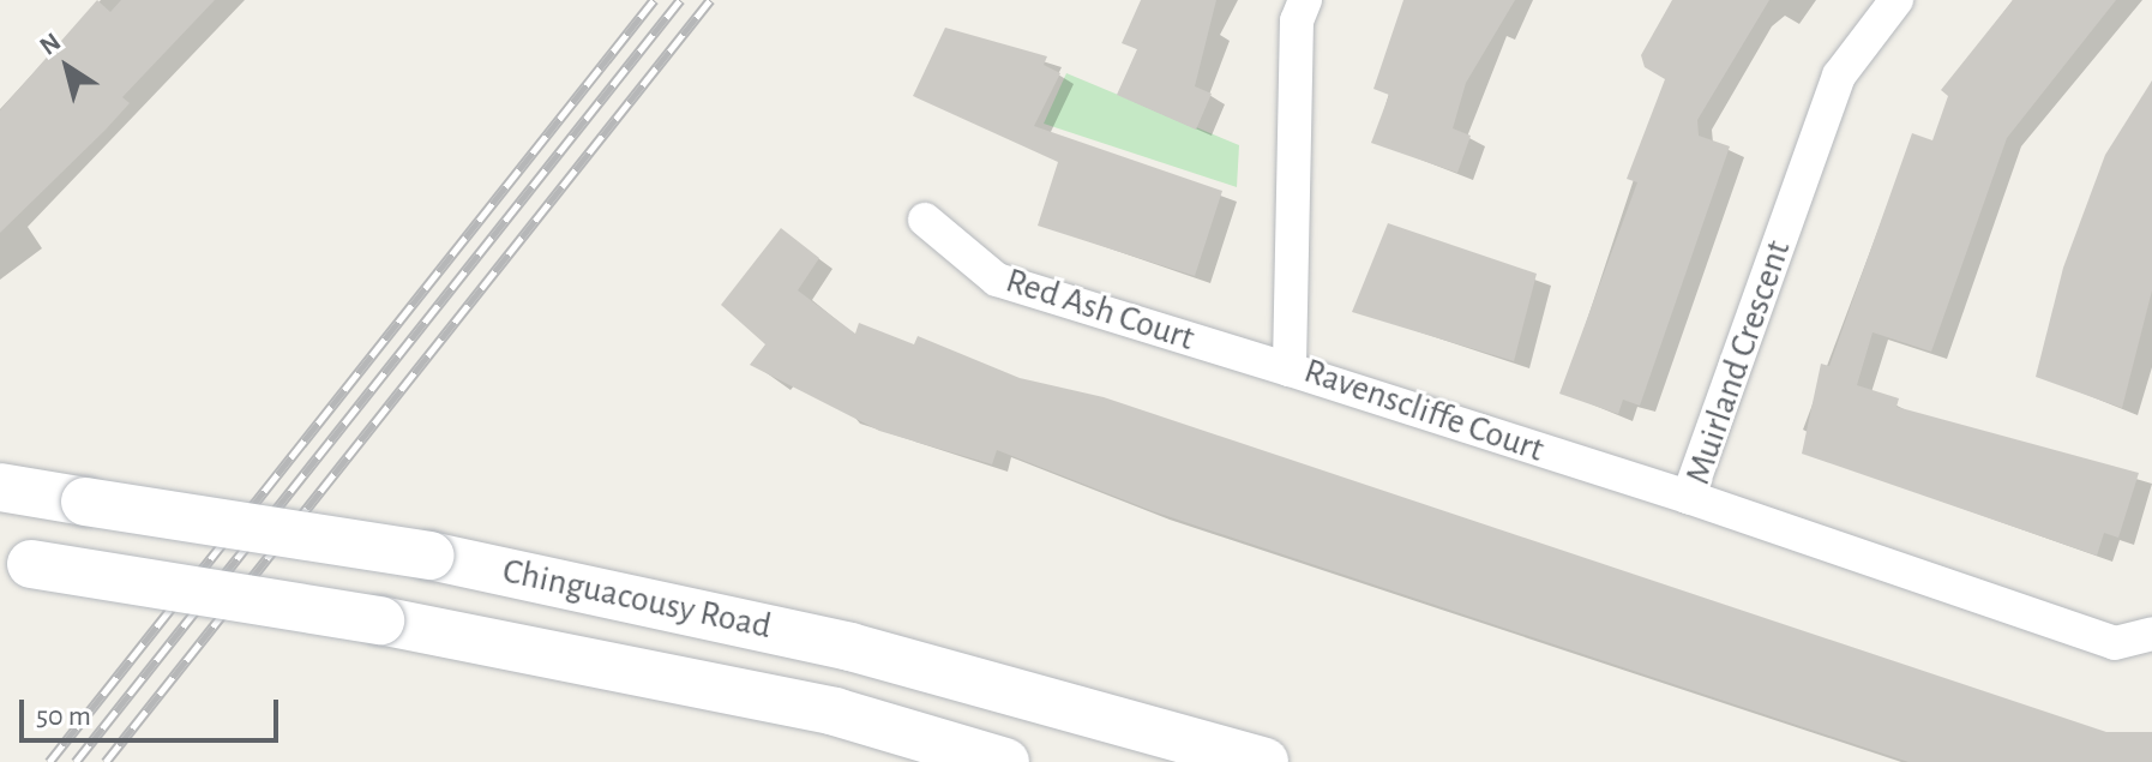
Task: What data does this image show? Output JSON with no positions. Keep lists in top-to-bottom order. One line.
{"streets":{"main road":["Chinguacousy Road"],"street":["Red Ash Court","Muirland Crescent","Ravenscliffe Court"]},"crossings":[["Red Ash Court","Ravenscliffe Court"],["Muirland Crescent","Ravenscliffe Court"]],"scale_bar":"50 m","north":"top left"}
